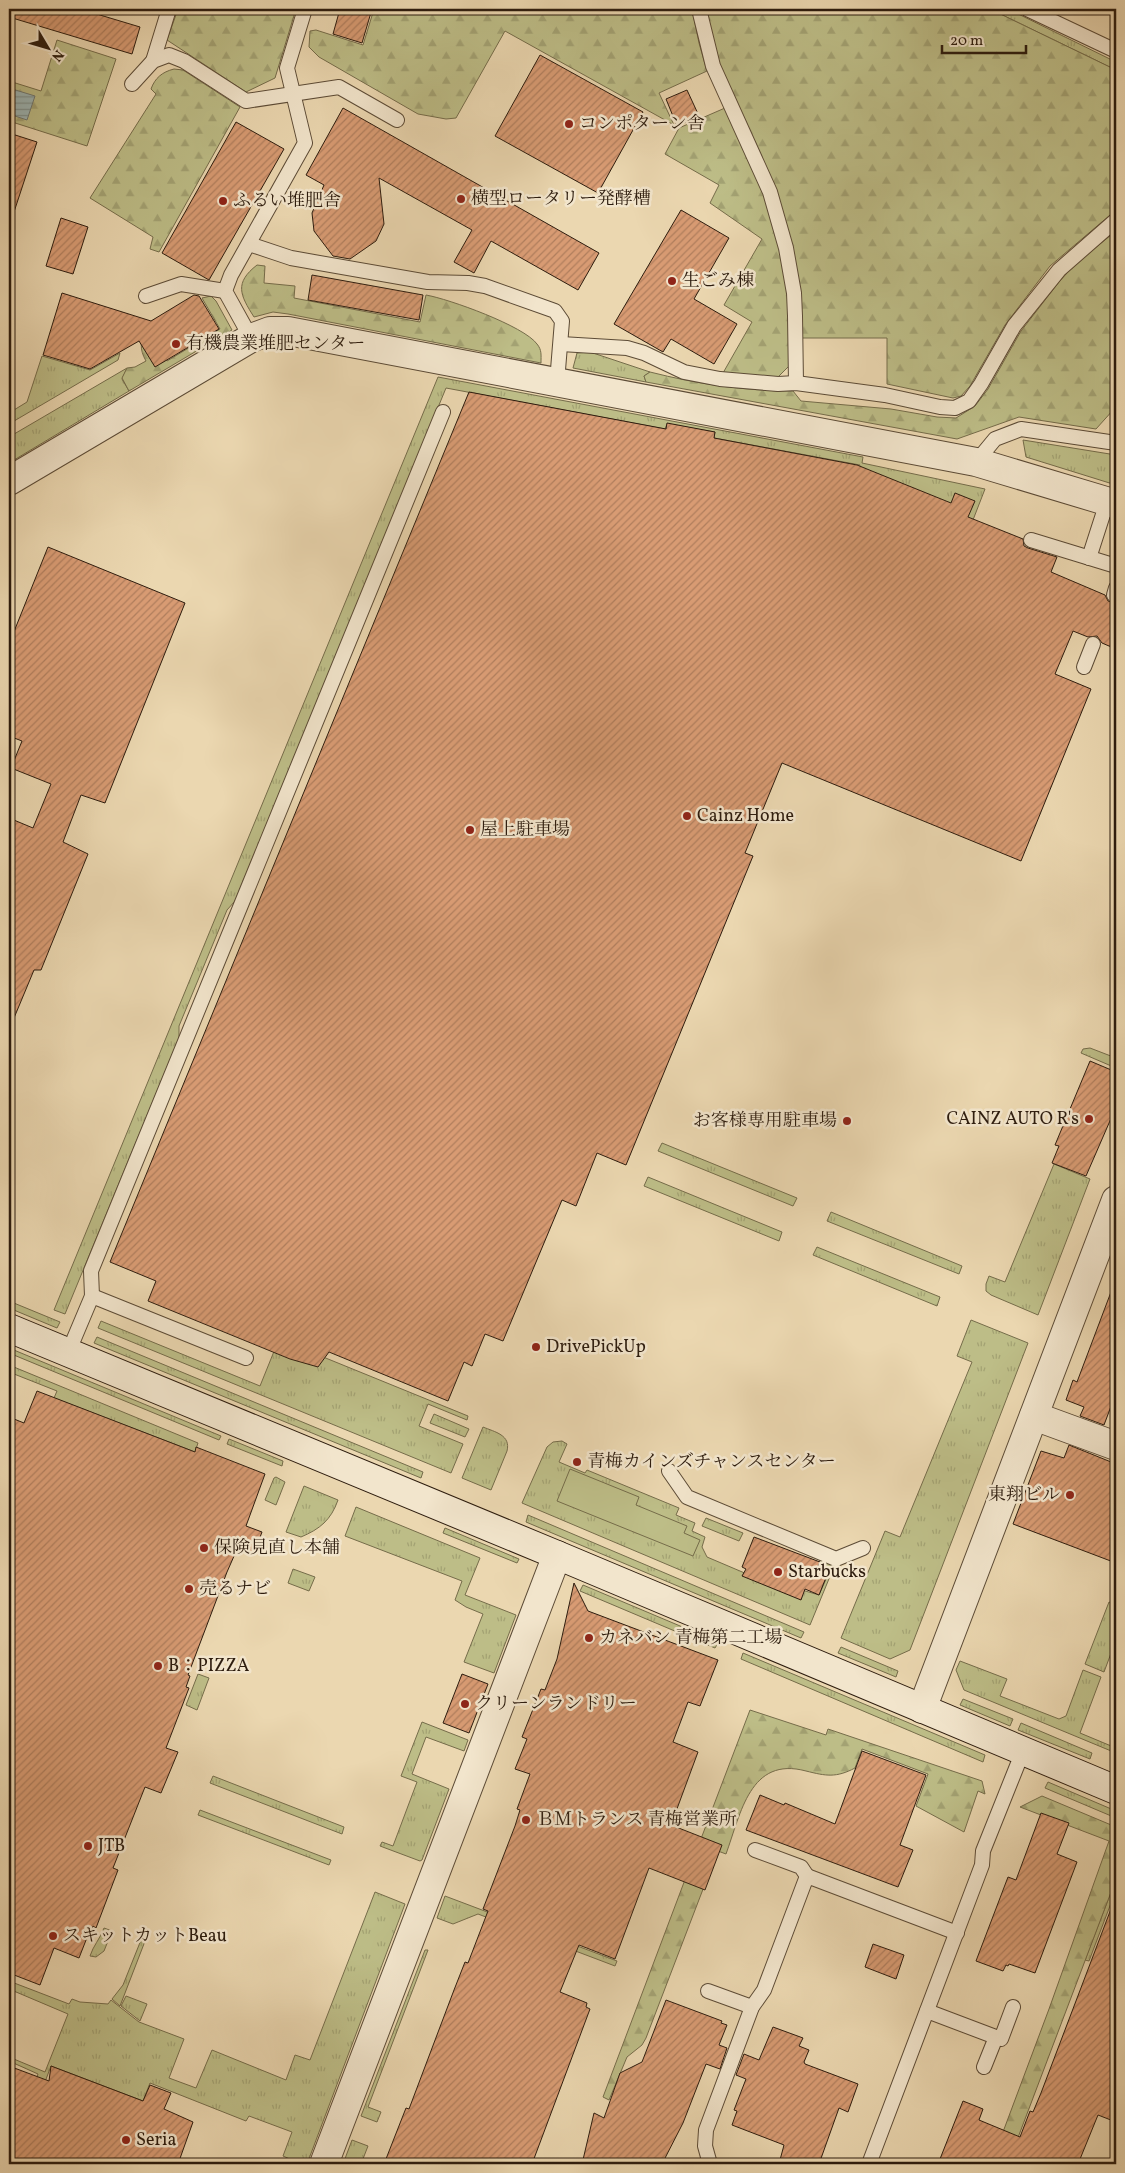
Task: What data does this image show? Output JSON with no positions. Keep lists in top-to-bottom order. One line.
{"places":["コンポターン舎","横型ロータリー発酵槽","ふるい堆肥舎","生ごみ棟","有機農業堆肥センター","Cainz Home","屋上駐車場","CAINZ AUTO R's","お客様専用駐車場","DrivePickUp","青梅カインズチャンスセンター","東翔ビル","保険見直し本舗","Starbucks","売るナビ","カネバン 青梅第二工場","B：PIZZA","クリーンランドリー","ＢＭトランス 青梅営業所","JTB","スキットカットBeau","Seria"],"scale_bar":"20 m","north":"bottom right"}
